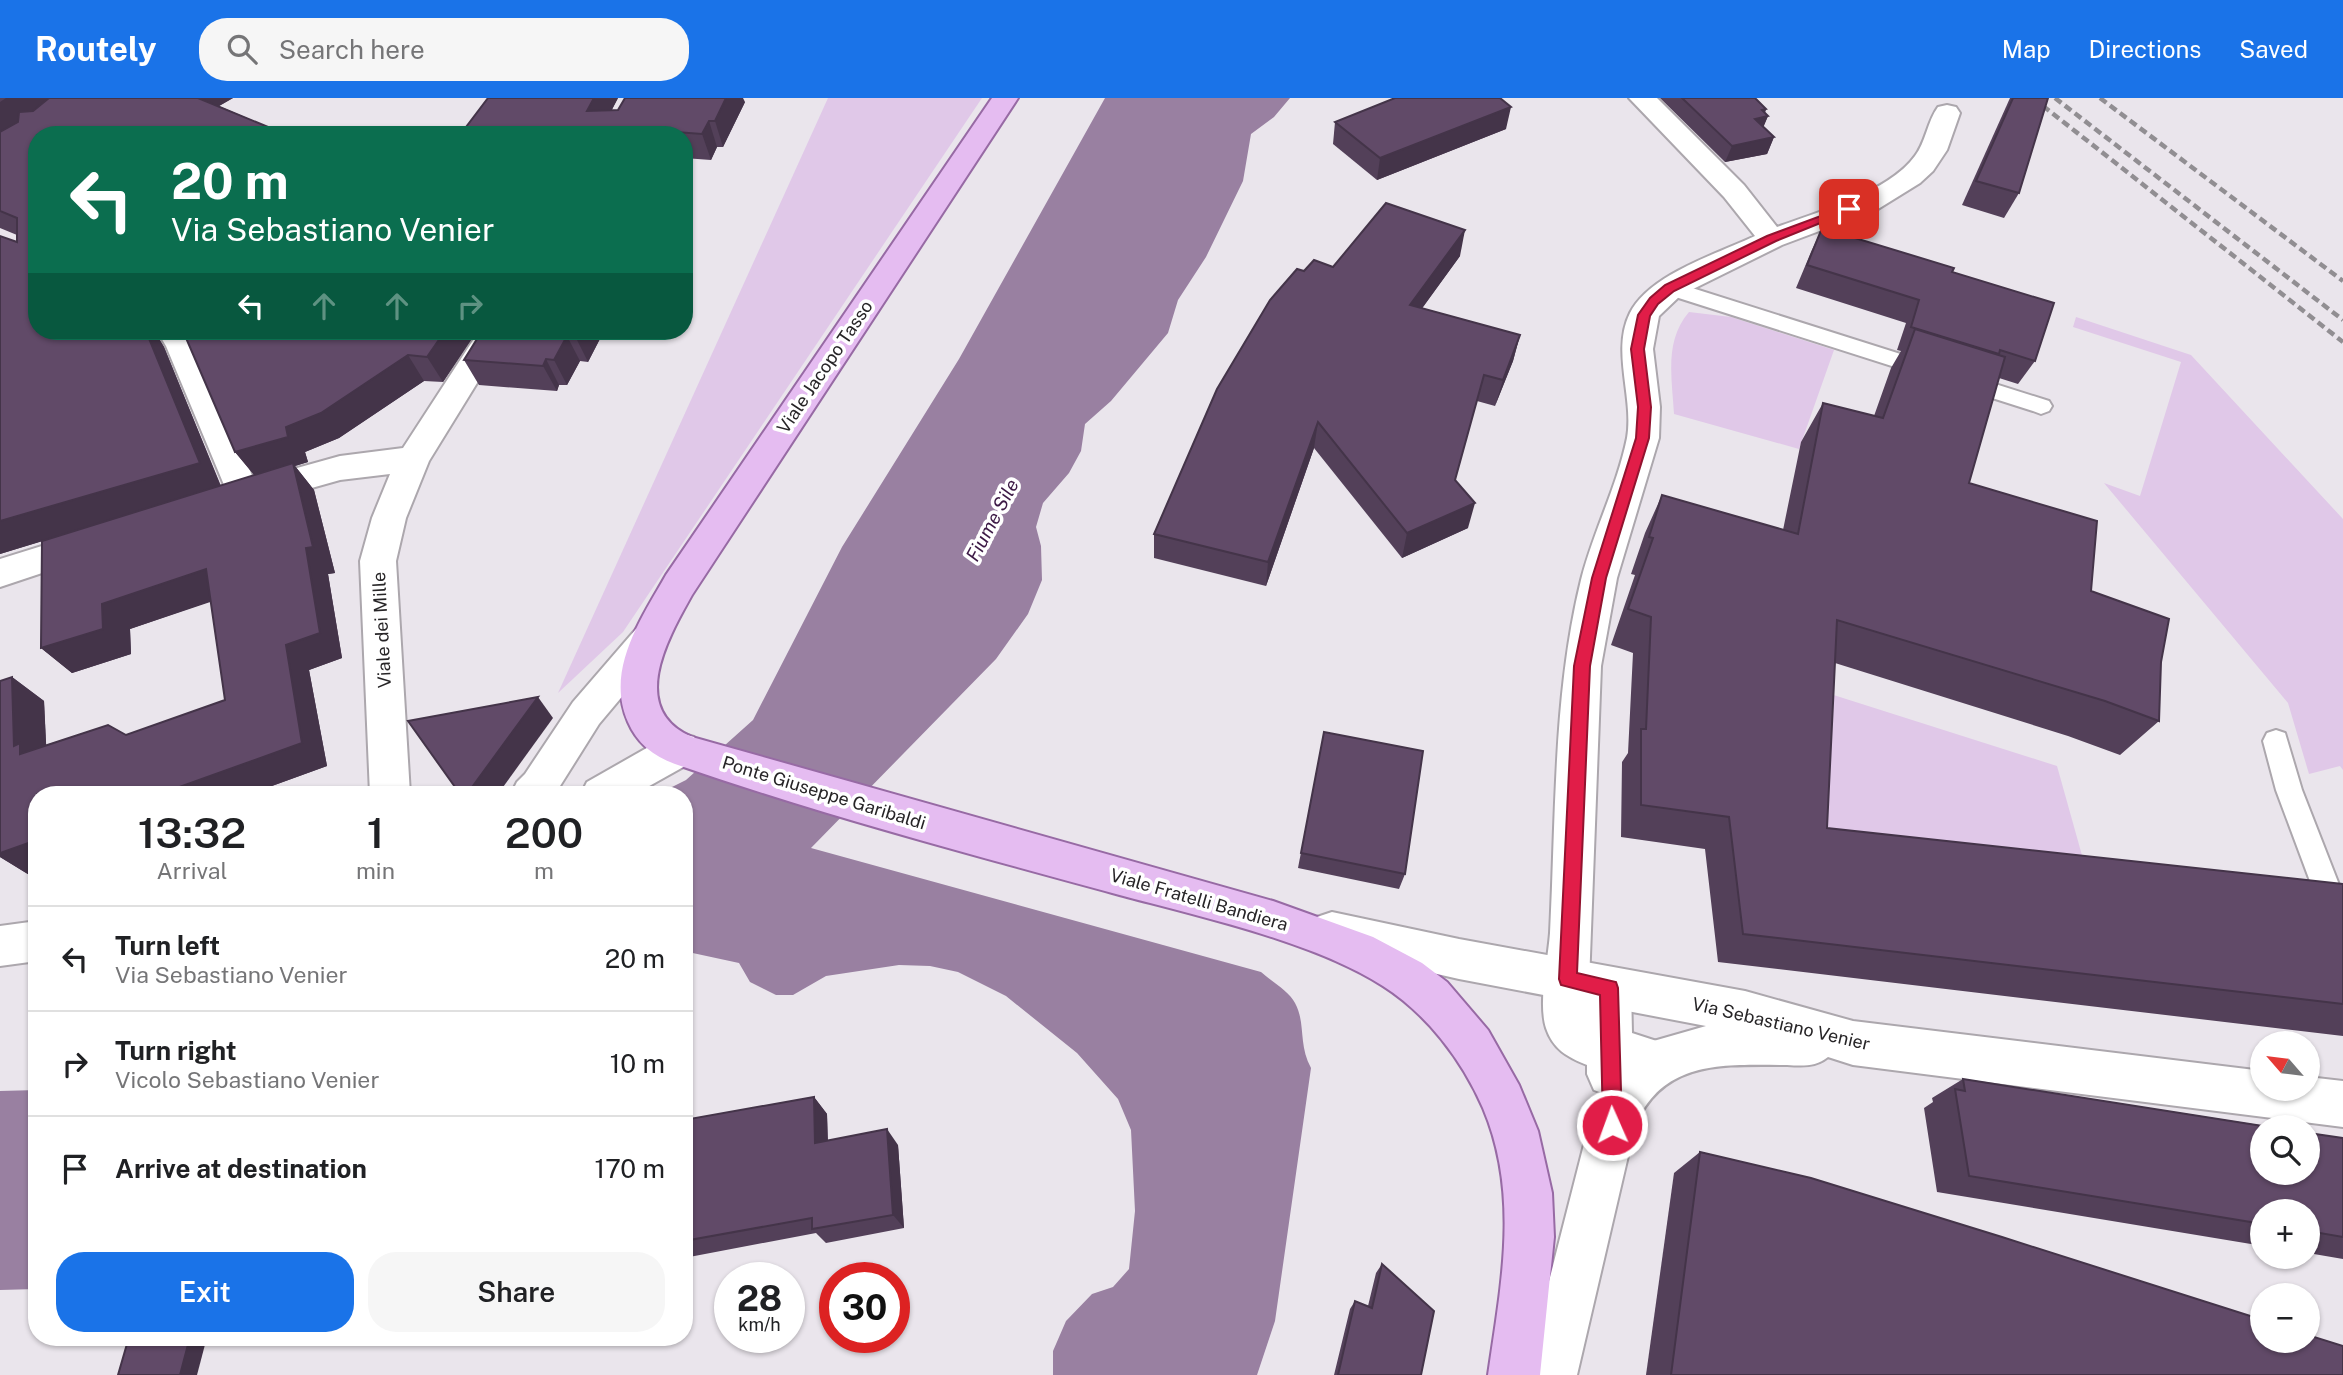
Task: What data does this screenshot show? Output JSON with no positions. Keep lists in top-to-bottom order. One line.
{"streets":{"main road":["Viale Jacopo Tasso","Ponte Giuseppe Garibaldi","Viale Fratelli Bandiera"],"street":["Viale dei Mille","Via Sebastiano Venier"]},"crossings":[["Viale Jacopo Tasso","Ponte Giuseppe Garibaldi"],["Ponte Giuseppe Garibaldi","Viale Fratelli Bandiera"],["Viale Fratelli Bandiera","Via Sebastiano Venier"]],"water":["Fiume Sile"],"north":"top left","page":{"header":"Routely","search":"Search here","nav":["Map","Directions","Saved"],"turn":["20 m","Via Sebastiano Venier"],"eta":["13:32","Arrival","1","min","200","m"],"list":[{"name":"Turn left","note":"Via Sebastiano Venier","value":"20 m"},{"name":"Turn right","note":"Vicolo Sebastiano Venier","value":"10 m"},{"name":"Arrive at destination","value":"170 m"}],"map_buttons":["+","−"],"buttons":["Exit","Share"],"speed":"28 km/h","limit":"30"}}
